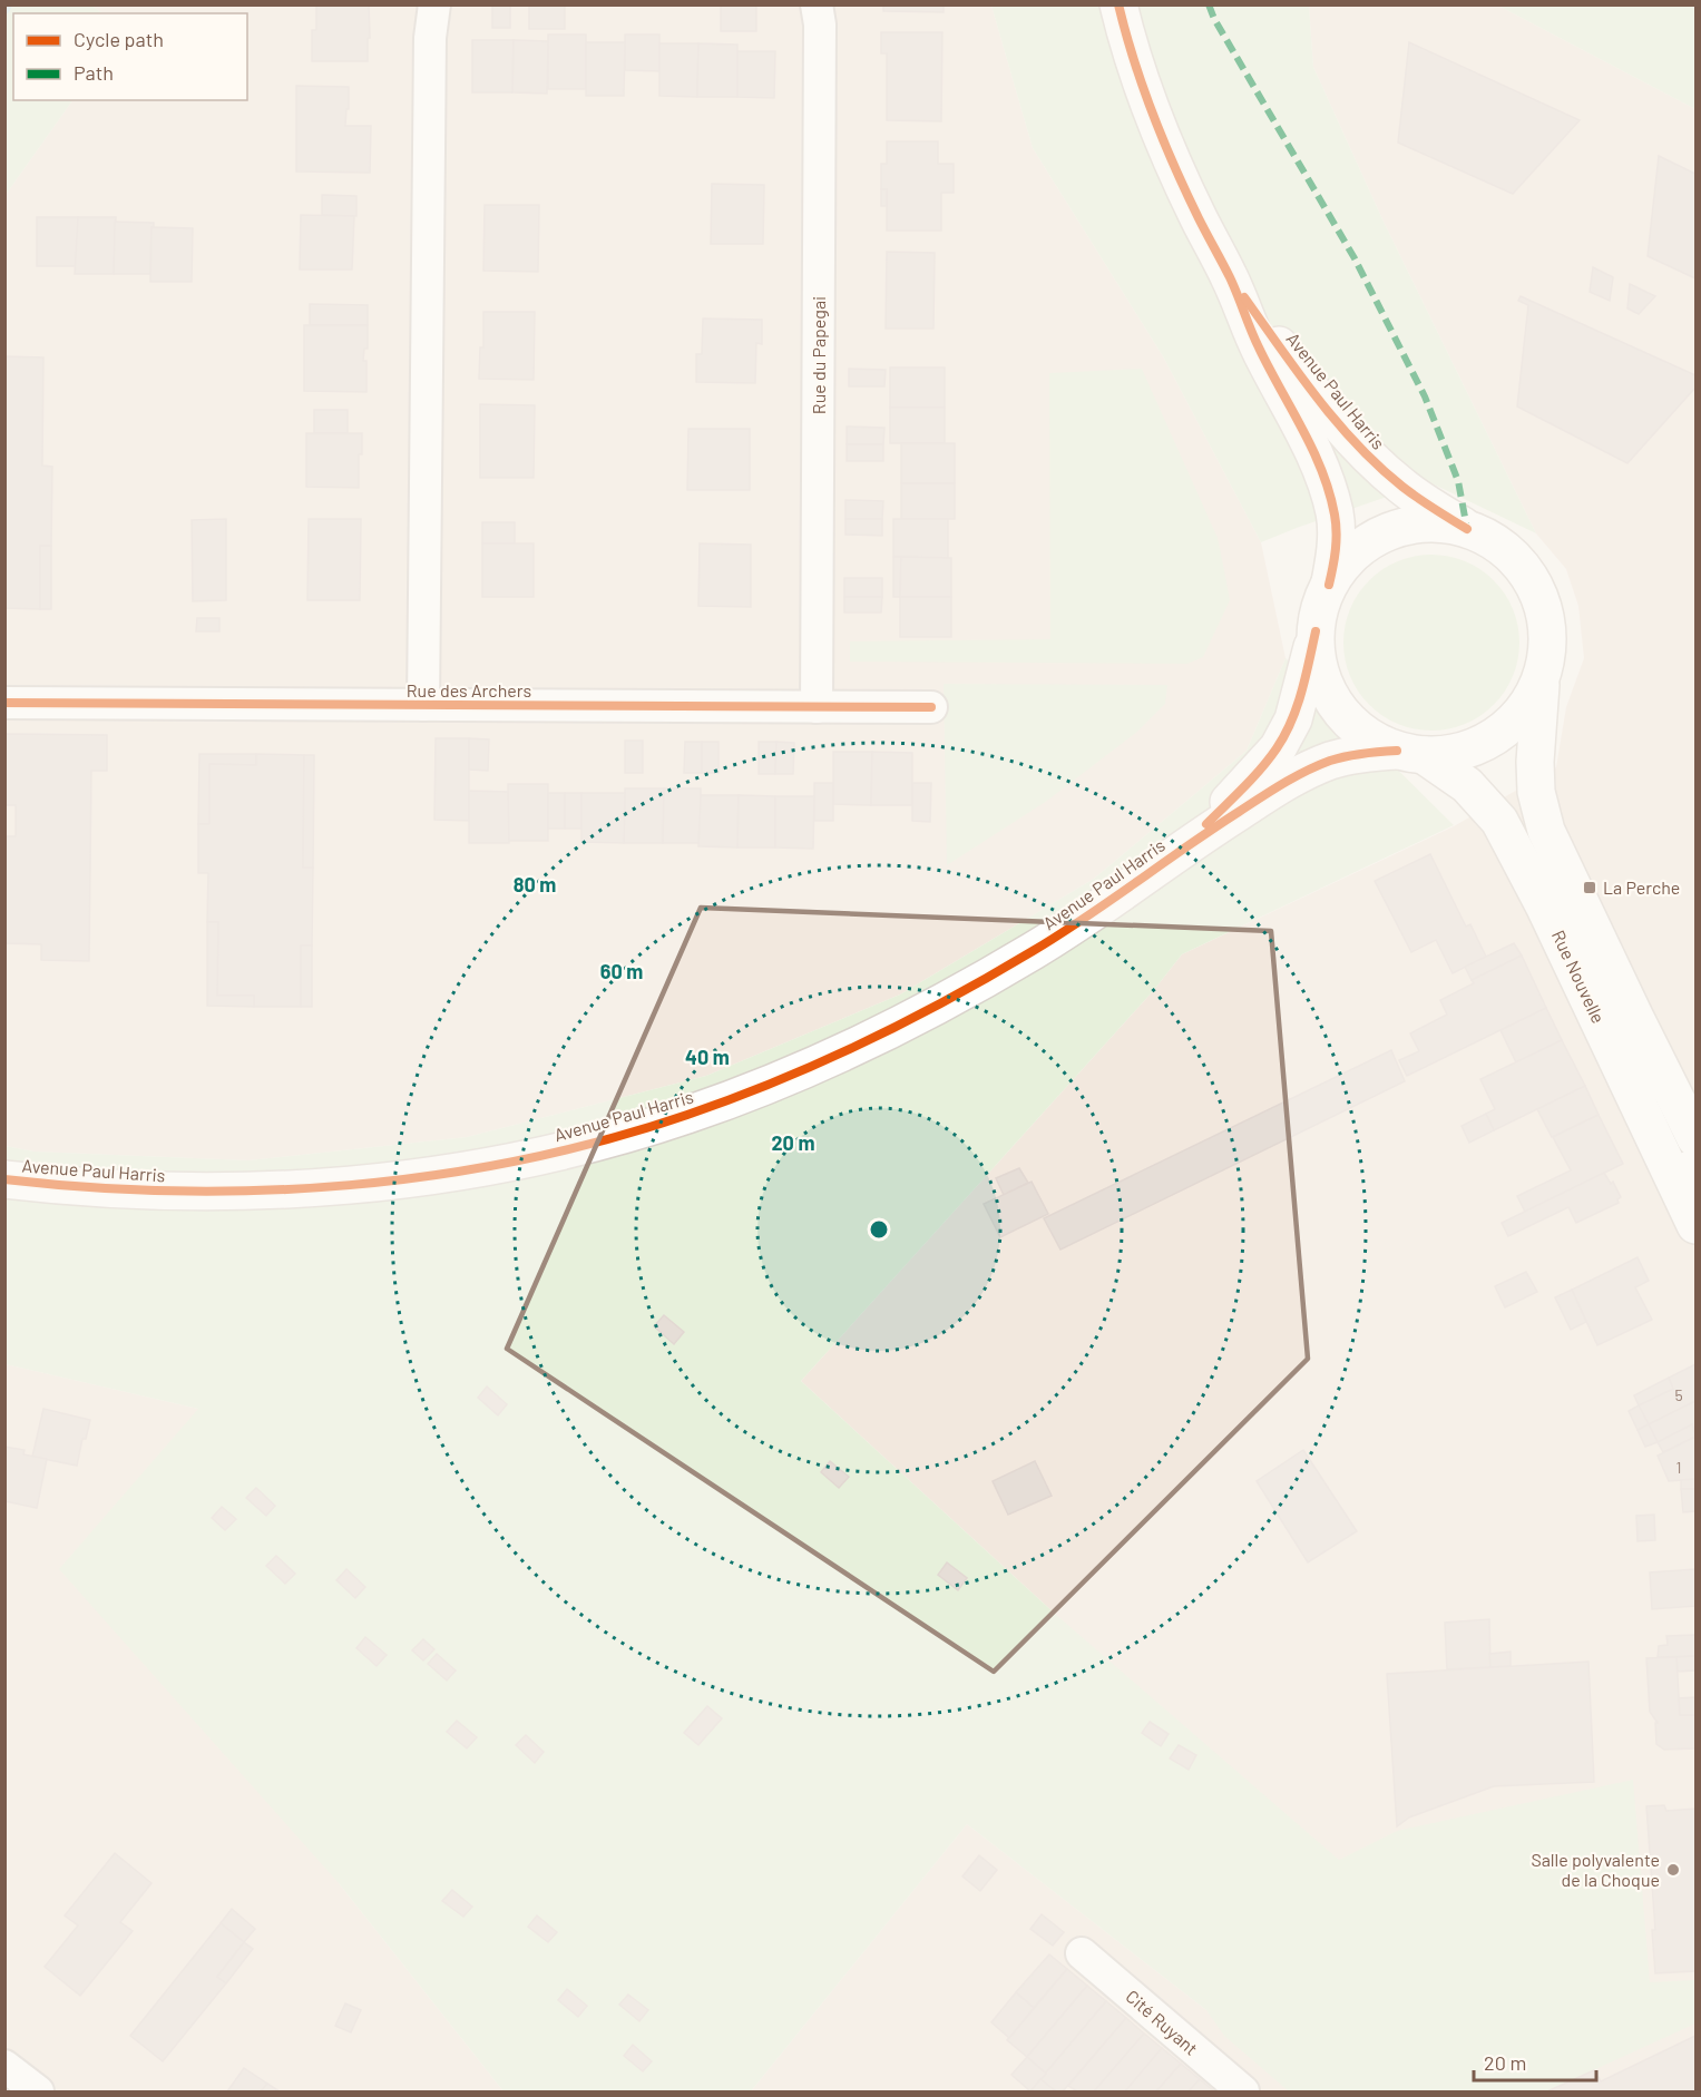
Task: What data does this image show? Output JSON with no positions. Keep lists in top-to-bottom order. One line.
{"streets":{"main road":["Avenue Paul Harris","Rue Nouvelle"],"street":["Rue du Papegai","Rue des Archers","Cité Ruyant"]},"crossings":[["Rue du Papegai","Rue des Archers"],["Avenue Paul Harris","Rue Nouvelle"]],"places":{"transit":["La Perche"],"other":["Salle polyvalente de la Choque"]},"house_numbers":["5","1"],"legend":["Cycle path","Path"],"scale_bar":"20 m","rings":["80 m","60 m","40 m","20 m"]}
